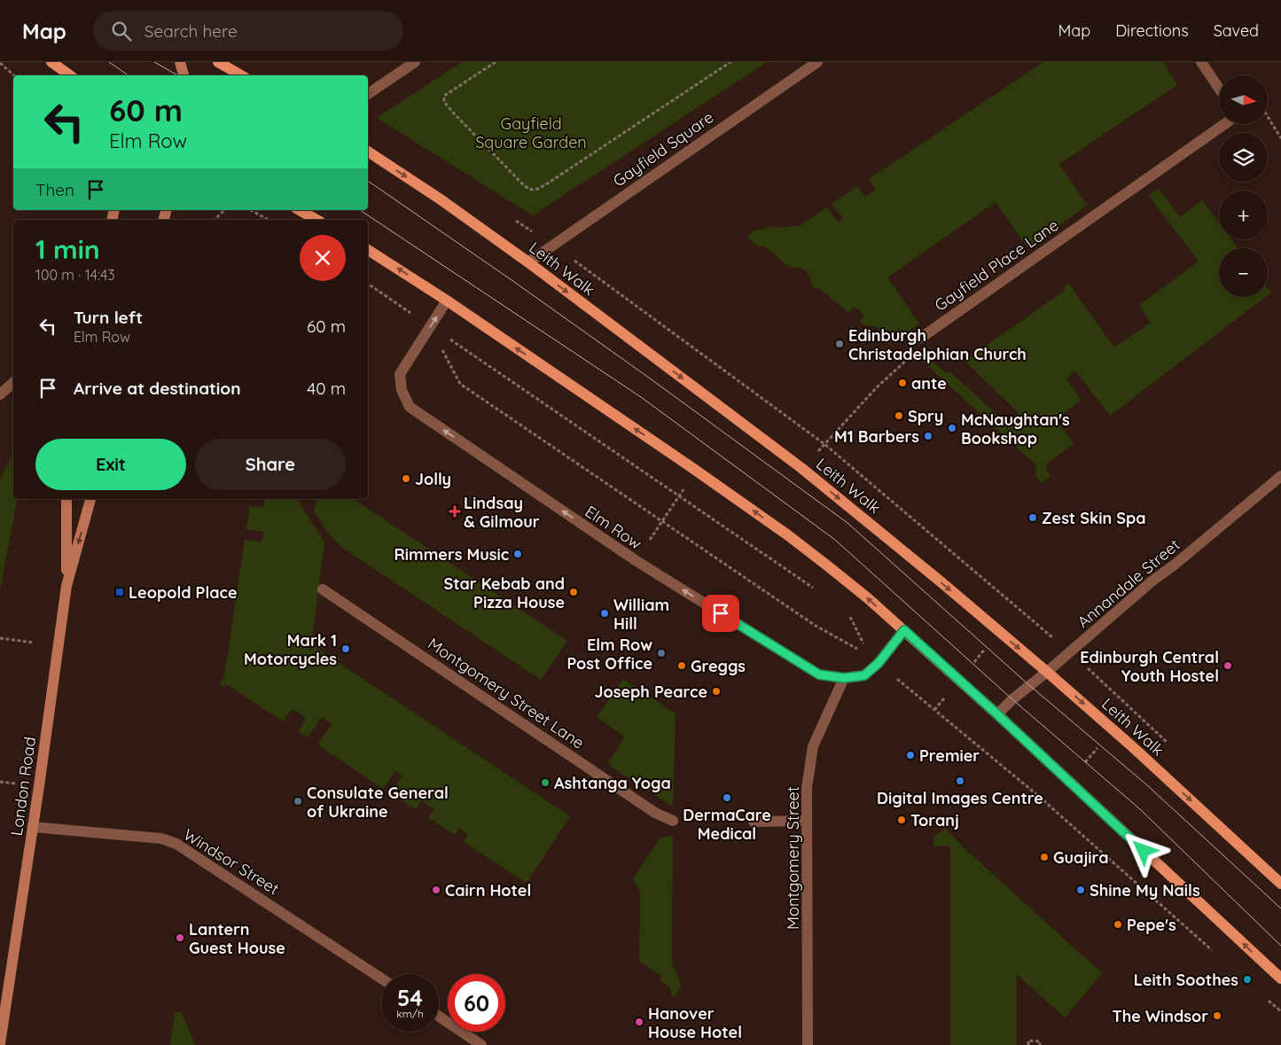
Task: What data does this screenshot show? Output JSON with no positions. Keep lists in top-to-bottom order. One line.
{"streets":{"main road":["Leith Walk","London Road"],"street":["Gayfield Square","Gayfield Place Lane","Elm Row","Annandale Street","Montgomery Street Lane","Montgomery Street","Windsor Street"]},"crossings":[["Gayfield Square","Leith Walk"],["Leith Walk","Annandale Street"],["Elm Row","Montgomery Street"],["London Road","Windsor Street"]],"one_way":["Elm Row"],"parks":["Gayfield Square Garden"],"places":{"other":["Edinburgh Christadelphian Church","ante","Spry","McNaughtan's Bookshop","M1 Barbers","Jolly","Zest Skin Spa","Rimmers Music","Star Kebab and Pizza House","William Hill","Mark 1 Motorcycles","Elm Row Post Office","Greggs","Edinburgh Central Youth Hostel","Joseph Pearce","Premier","Digital Images Centre","Ashtanga Yoga","DermaCare Medical","Consulate General of Ukraine","Toranj","Guajira","Cairn Hotel","Shine My Nails","Pepe's","Lantern Guest House","Leith Soothes","The Windsor","Hanover House Hotel"],"health":["Lindsay & Gilmour"],"transit":["Leopold Place"]},"north":"right","page":{"header":"Map","search":"Search here","nav":["Map","Directions","Saved"],"map_buttons":["+","−"],"turn":["60 m","Elm Row"],"then":"Then","heading":["1 min","100 m · 14:43"],"list":[{"name":"Turn left","note":"Elm Row","value":"60 m"},{"name":"Arrive at destination","value":"40 m"}],"buttons":["Exit","Share"],"speed":"54 km/h","limit":"60"}}
